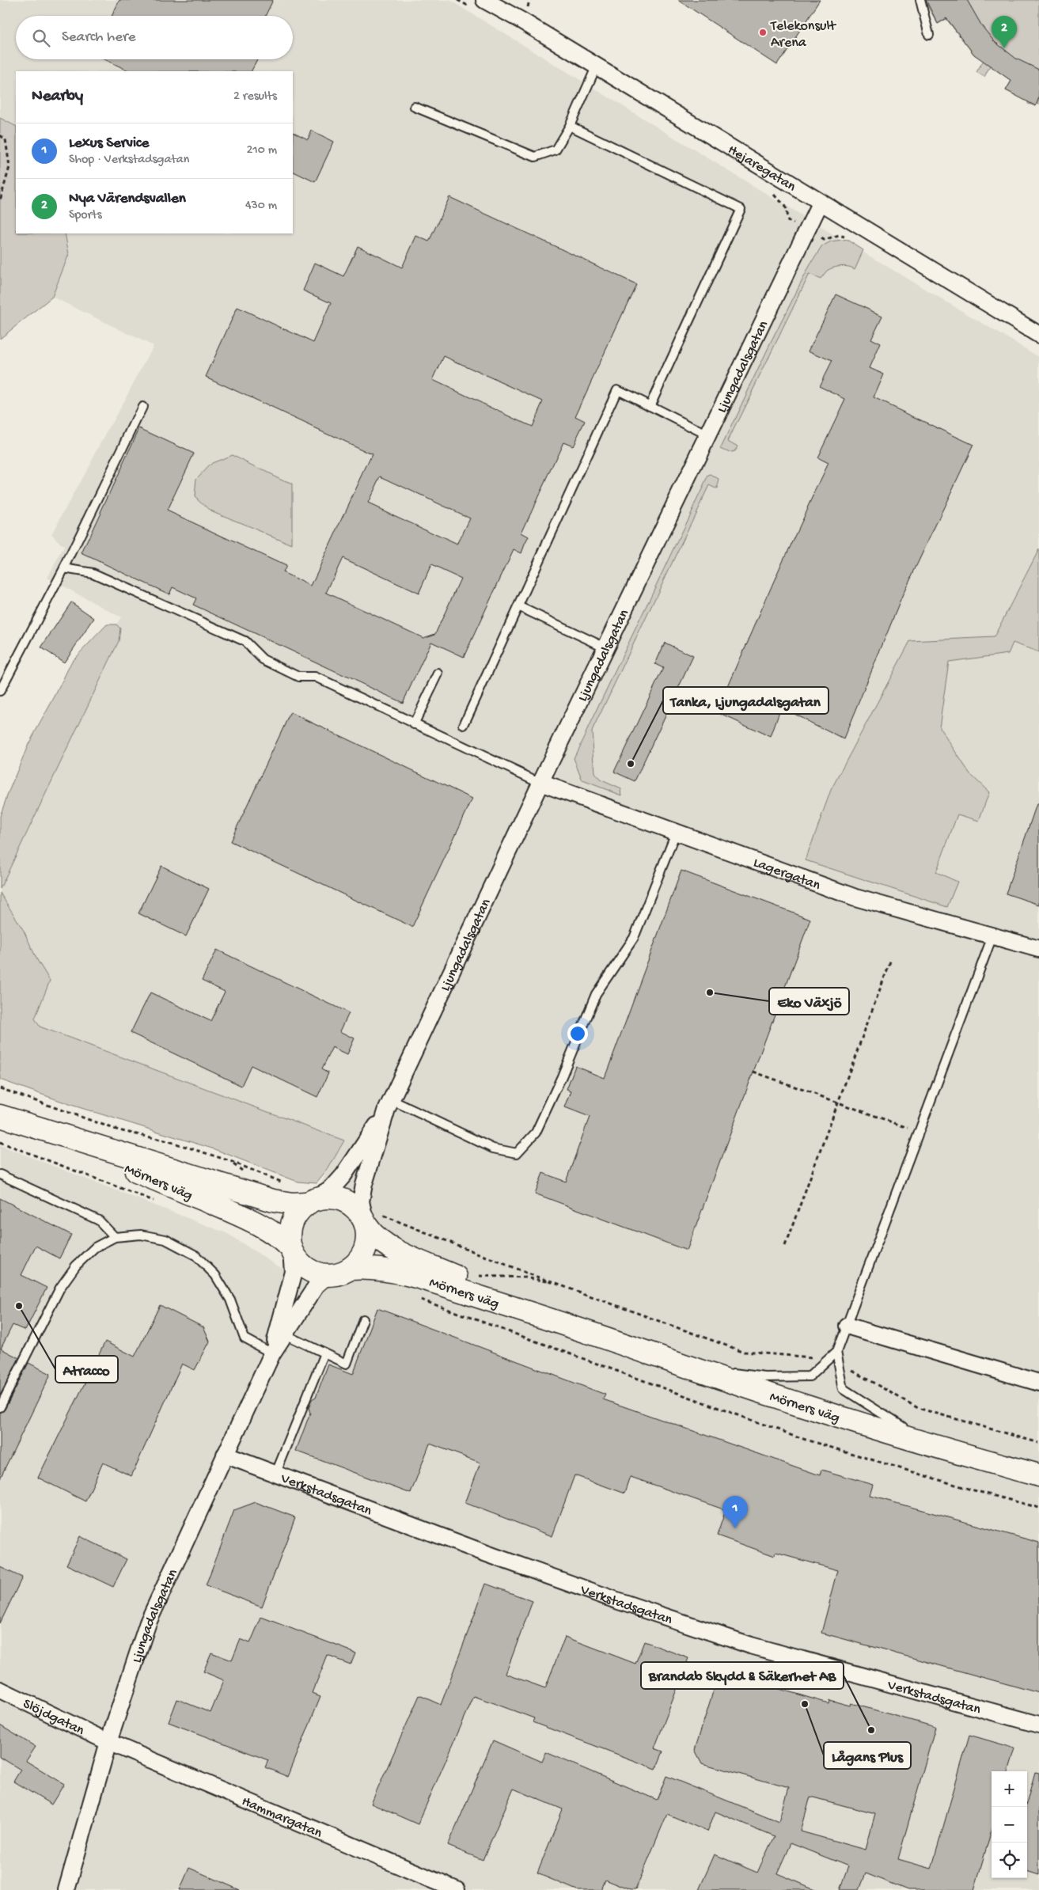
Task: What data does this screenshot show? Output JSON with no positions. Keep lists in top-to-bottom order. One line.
{"streets":{"main road":["Mörners väg"],"street":["Hejaregatan","Ljungadalsgatan","Lagergatan","Verkstadsgatan","Slöjdgatan","Hammargatan"]},"crossings":[["Hejaregatan","Ljungadalsgatan"],["Ljungadalsgatan","Lagergatan"],["Ljungadalsgatan","Mörners väg"],["Ljungadalsgatan","Verkstadsgatan"],["Ljungadalsgatan","Slöjdgatan"],["Ljungadalsgatan","Hammargatan"],["Slöjdgatan","Hammargatan"]],"places":["Telekonsult Arena","Tanka, Ljungadalsgatan","Eko Växjö","Atracco","Lågans Plus","Brandab Skydd & Säkerhet AB"],"page":{"pins":["2","1"],"search":"Search here","heading":["Nearby","2 results"],"list":[{"mark":"1","name":"Lexus Service","note":"Shop · Verkstadsgatan","value":"210 m"},{"mark":"2","name":"Nya Värendsvallen","note":"Sports","value":"430 m"}],"map_buttons":["+","−"]}}
